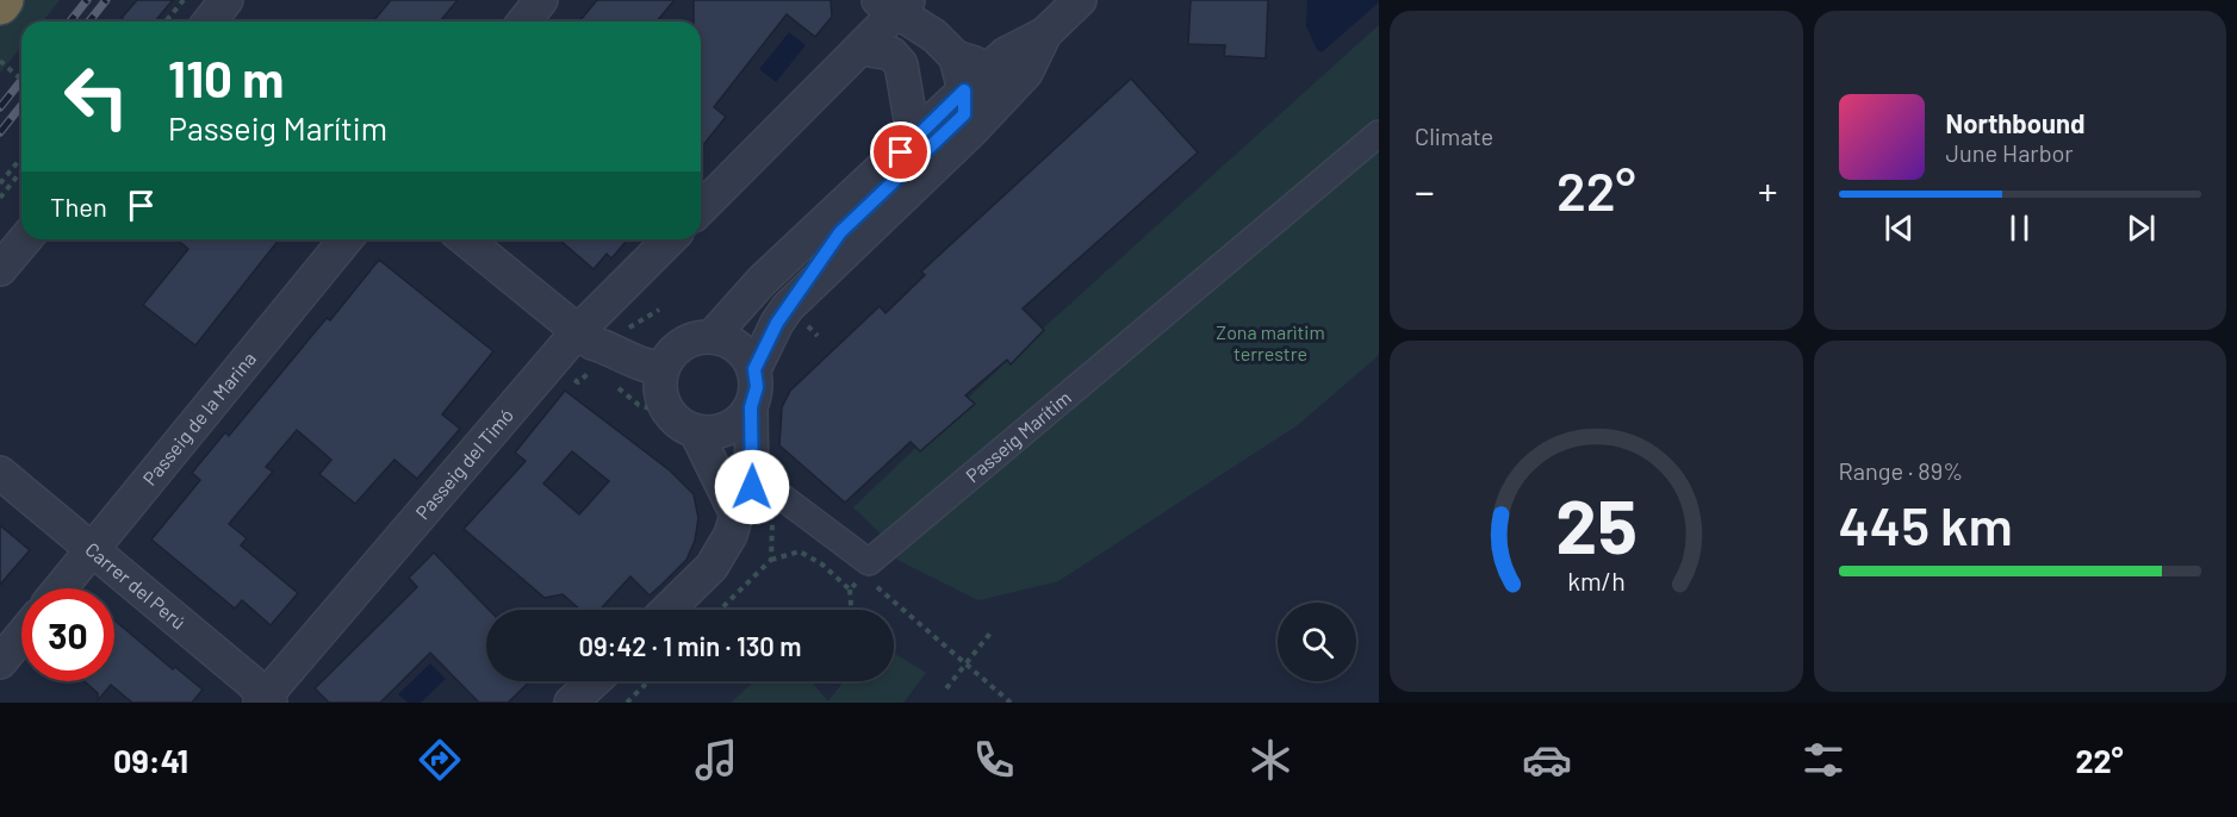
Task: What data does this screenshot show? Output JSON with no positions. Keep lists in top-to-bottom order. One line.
{"streets":{"street":["Passeig de la Marina","Passeig Marítim","Passeig del Timó","Carrer del Perú"]},"crossings":[["Passeig de la Marina","Carrer del Perú"],["Passeig del Timó","Carrer del Perú"]],"parks":["Zona marìtim terrestre"],"page":{"tile":["Climate",["Range · 89%","445 km"]],"turn":["110 m","Passeig Marítim"],"song":["Northbound","June Harbor"],"heat":["−","22°","+"],"then":"Then","limit":"30","trip":"09:42 · 1 min · 130 m","tabs":["09:41","22°"],"gauge":["25","km/h"]}}
